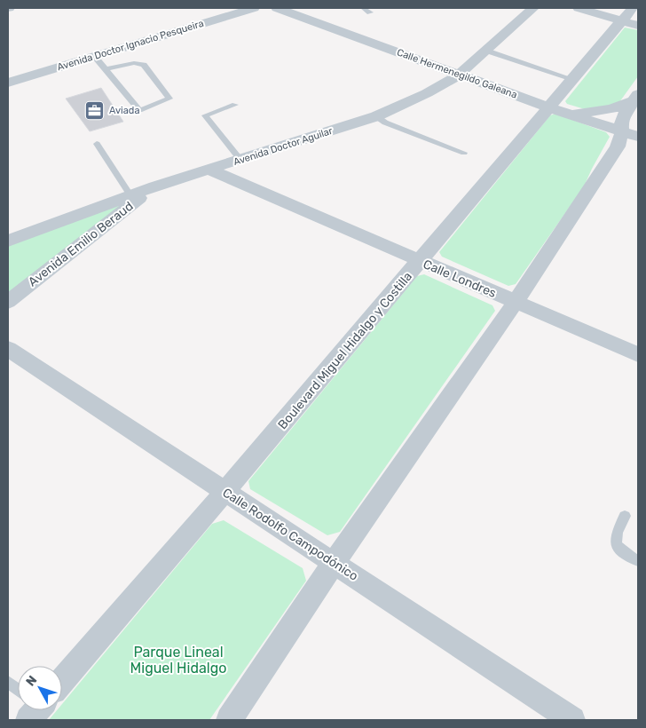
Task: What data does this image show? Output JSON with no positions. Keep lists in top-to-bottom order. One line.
{"streets":{"street":["Avenida Doctor Ignacio Pesqueira","Calle Hermenegildo Galeana","Avenida Doctor Aguilar","Avenida Emilio Beraud","Calle Londres","Boulevard Miguel Hidalgo y Costilla","Calle Rodolfo Campodónico"]},"crossings":[["Calle Hermenegildo Galeana","Avenida Doctor Aguilar"],["Calle Hermenegildo Galeana","Boulevard Miguel Hidalgo y Costilla"],["Avenida Doctor Aguilar","Avenida Emilio Beraud"],["Avenida Doctor Aguilar","Calle Londres"],["Calle Londres","Boulevard Miguel Hidalgo y Costilla"],["Boulevard Miguel Hidalgo y Costilla","Calle Rodolfo Campodónico"]],"parks":["Parque Lineal Miguel Hidalgo"],"places":{"office":["Aviada"]},"north":"top left"}
